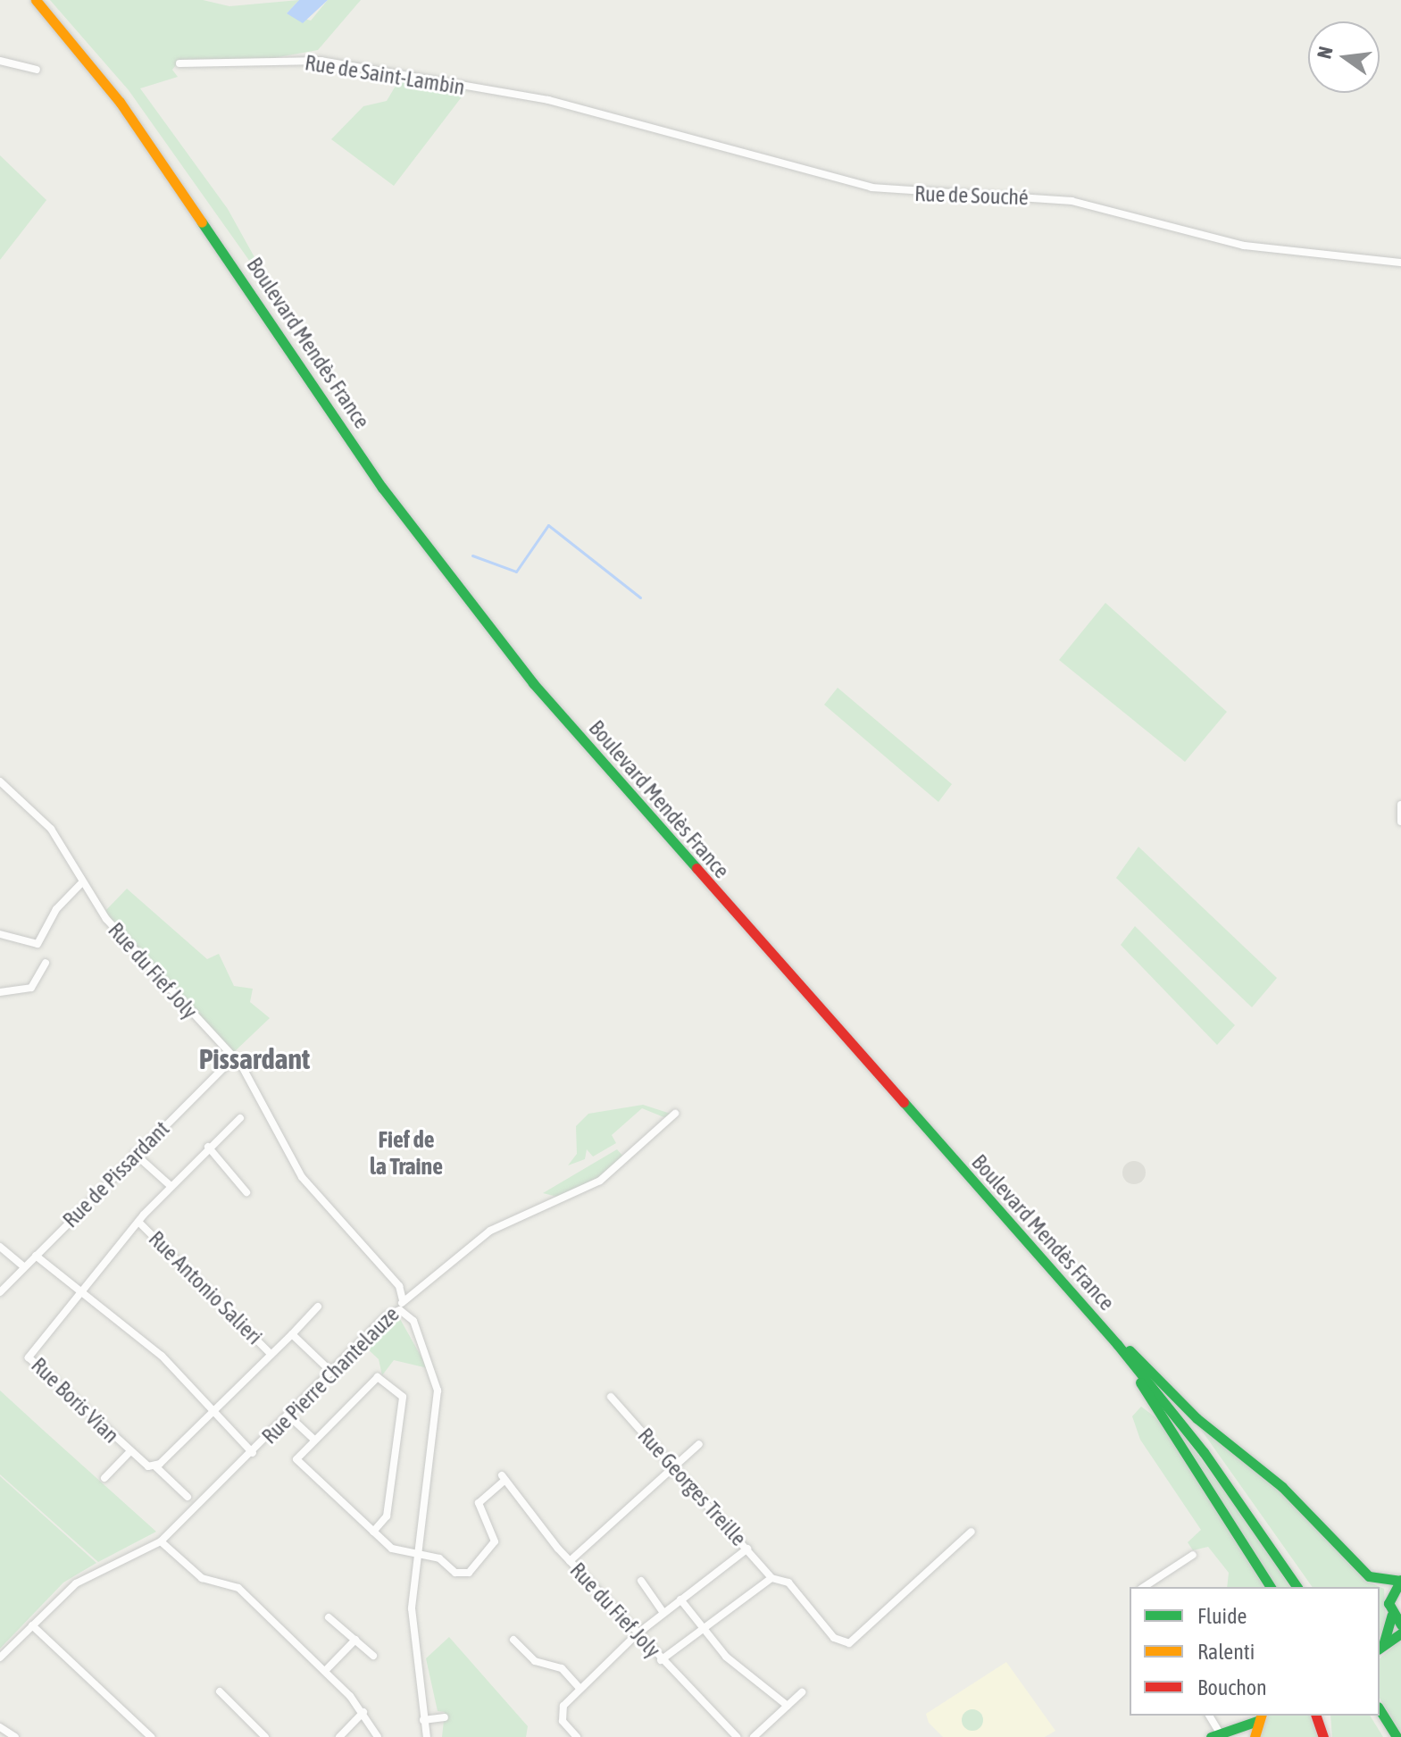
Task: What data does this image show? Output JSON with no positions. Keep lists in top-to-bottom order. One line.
{"streets":{"main road":["Boulevard Mendès France"],"street":["Rue de Saint-Lambin","Rue de Souché","Rue du Fief Joly","Rue de Pissardant","Rue Antonio Salieri","Rue Pierre Chantelauze","Rue Boris Vian","Rue Georges Treille"]},"crossings":[["Rue de Saint-Lambin","Rue de Souché"],["Rue du Fief Joly","Rue de Pissardant"],["Rue du Fief Joly","Rue Pierre Chantelauze"]],"districts":["Pissardant","Fief de la Traine"],"legend":["Fluide","Ralenti","Bouchon"],"north":"left"}
